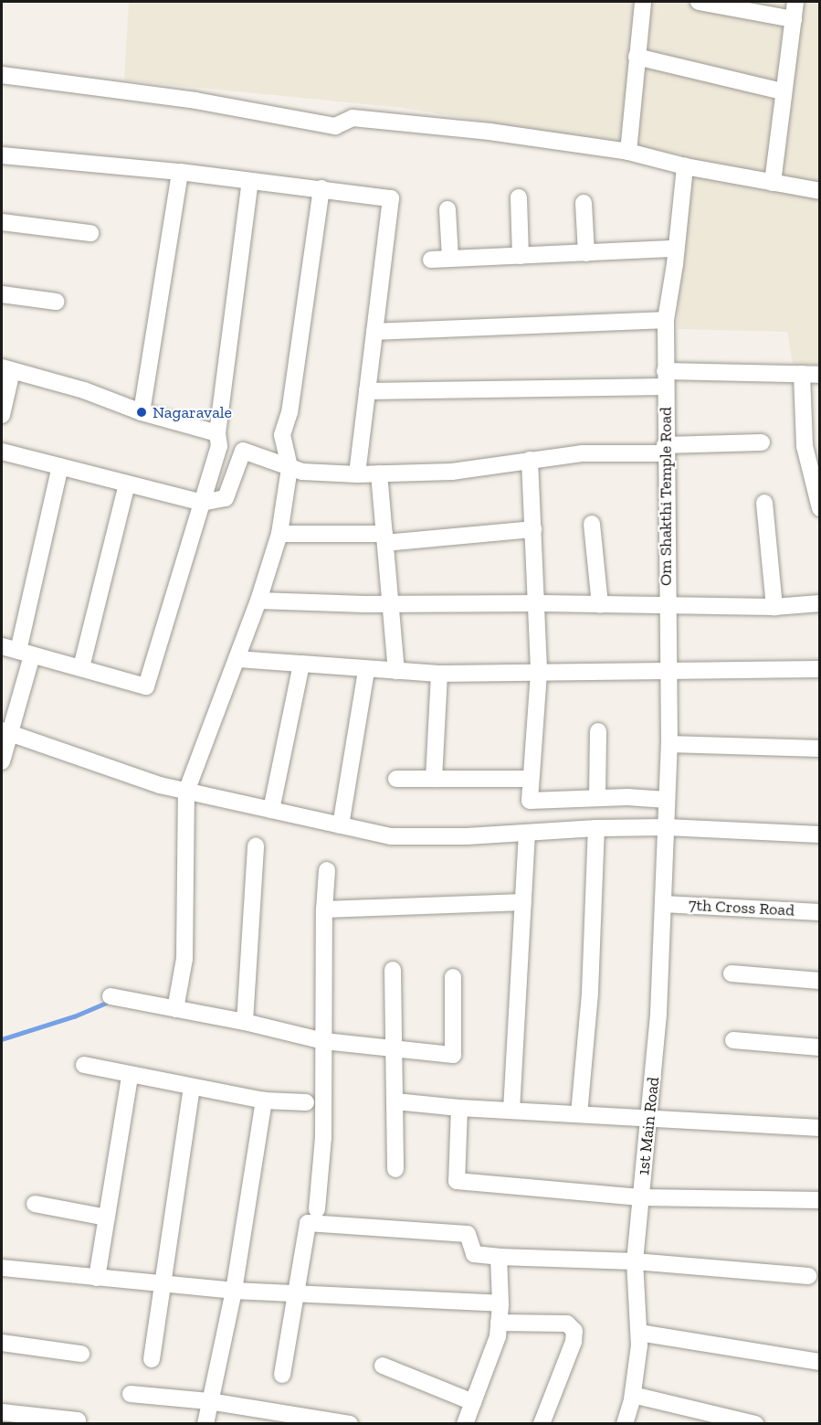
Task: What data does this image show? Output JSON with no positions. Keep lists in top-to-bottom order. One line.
{"streets":{"street":["Om Shakthi Temple Road","7th Cross Road","1st Main Road"]},"crossings":[["Om Shakthi Temple Road","1st Main Road"],["7th Cross Road","1st Main Road"]],"places":["Nagaravale"]}
